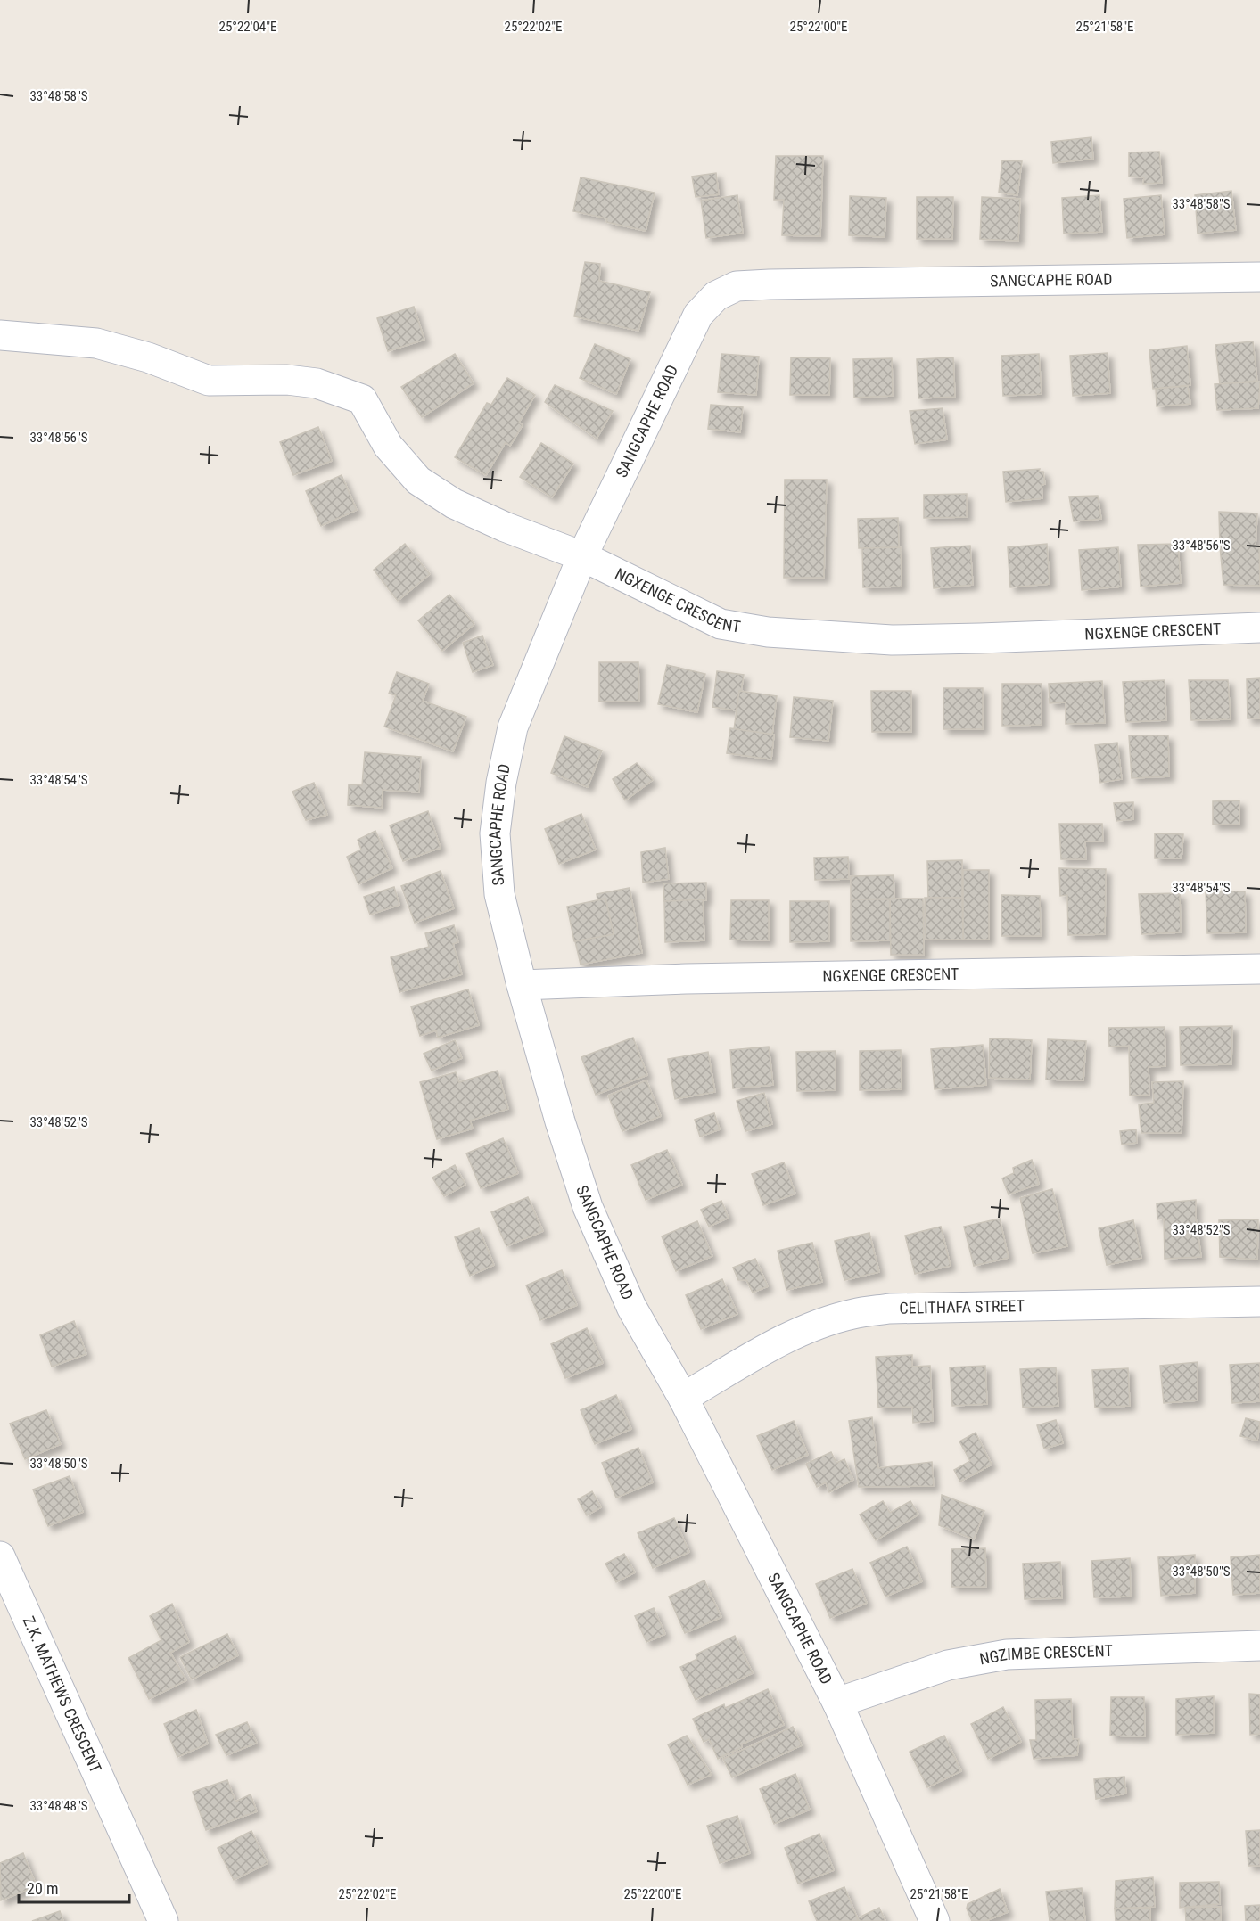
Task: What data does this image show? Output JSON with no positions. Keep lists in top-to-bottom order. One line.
{"streets":{"street":["SANGCAPHE ROAD","NGXENGE CRESCENT","CELITHAFA STREET","NGZIMBE CRESCENT","Z.K. MATHEWS CRESCENT"]},"crossings":[["SANGCAPHE ROAD","NGXENGE CRESCENT"],["SANGCAPHE ROAD","CELITHAFA STREET"],["SANGCAPHE ROAD","NGZIMBE CRESCENT"]],"scale_bar":"20 m","coordinates":["25°22'04\"E","25°22'02\"E","25°22'00\"E","25°21'58\"E","33°48'58\"S","33°48'56\"S","33°48'54\"S","33°48'52\"S","33°48'50\"S","33°48'48\"S"]}
